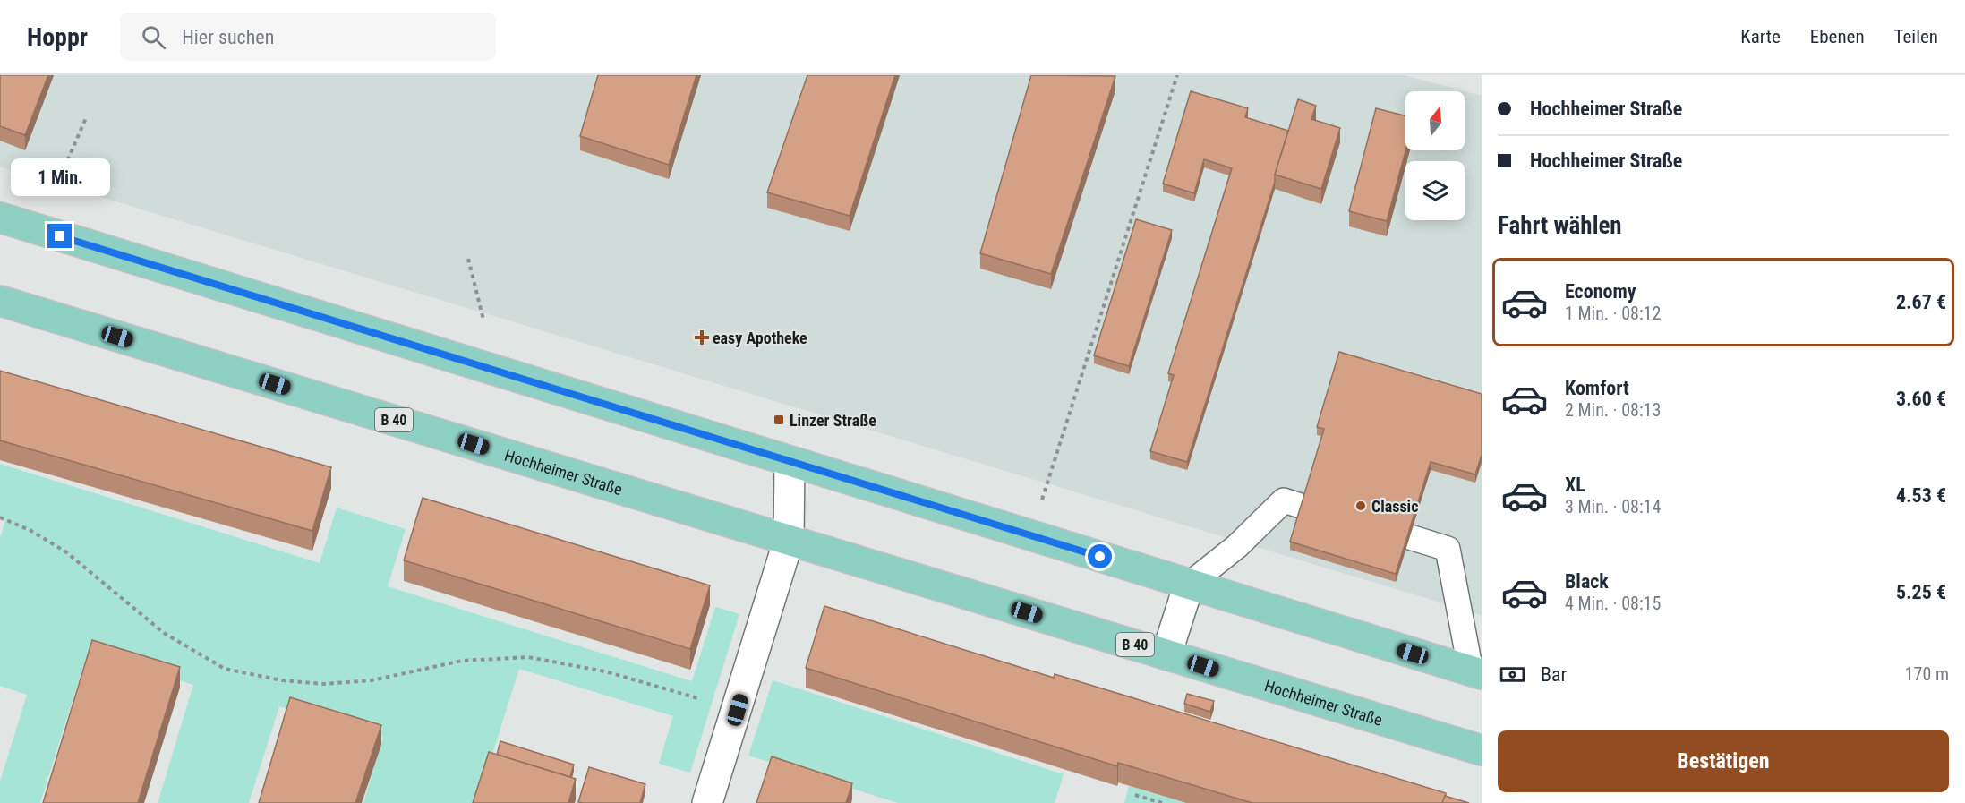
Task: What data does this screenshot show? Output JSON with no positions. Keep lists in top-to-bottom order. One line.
{"streets":{"main road":["B 40","Hochheimer Straße"]},"places":{"health":["easy Apotheke"],"transit":["Linzer Straße"],"other":["Classic"]},"north":"top","page":{"header":"Hoppr","search":"Hier suchen","nav":["Karte","Ebenen","Teilen"],"banner":["Hochheimer Straße","Hochheimer Straße"],"bubble":"1 Min.","heading":"Fahrt wählen","list":[{"name":"Economy","note":"1 Min. · 08:12","value":"2.67 €"},{"name":"Komfort","note":"2 Min. · 08:13","value":"3.60 €"},{"name":"XL","note":"3 Min. · 08:14","value":"4.53 €"},{"name":"Black","note":"4 Min. · 08:15","value":"5.25 €"}],"pay":["Bar","170 m"],"buttons":"Bestätigen"}}
